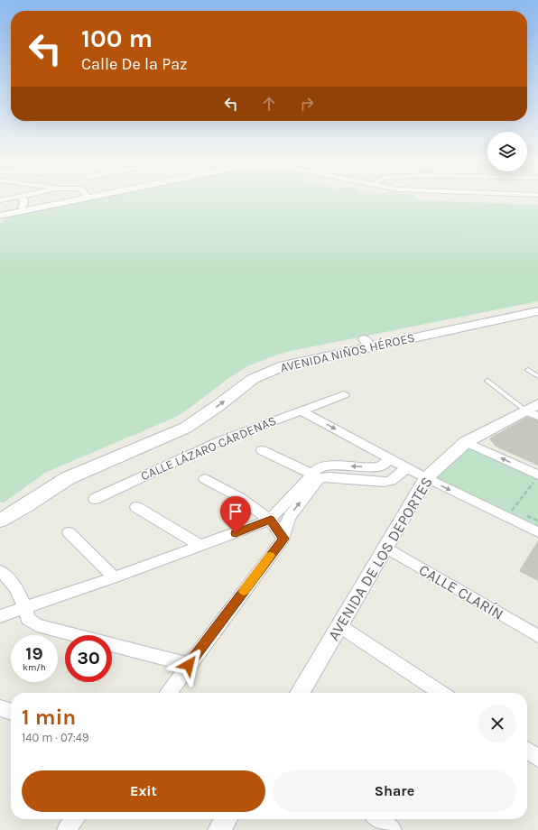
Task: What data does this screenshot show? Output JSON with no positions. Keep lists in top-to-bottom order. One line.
{"streets":{"main road":["AVENIDA NIÑOS HÉROES"],"street":["CALLE LÁZARO CÁRDENAS","AVENIDA DE LOS DEPORTES","CALLE CLARÍN"]},"crossings":[["AVENIDA DE LOS DEPORTES","CALLE CLARÍN"]],"page":{"turn":["100 m","Calle De la Paz"],"speed":"19 km/h","limit":"30","heading":["1 min","140 m · 07:49"],"buttons":["Exit","Share"]}}
